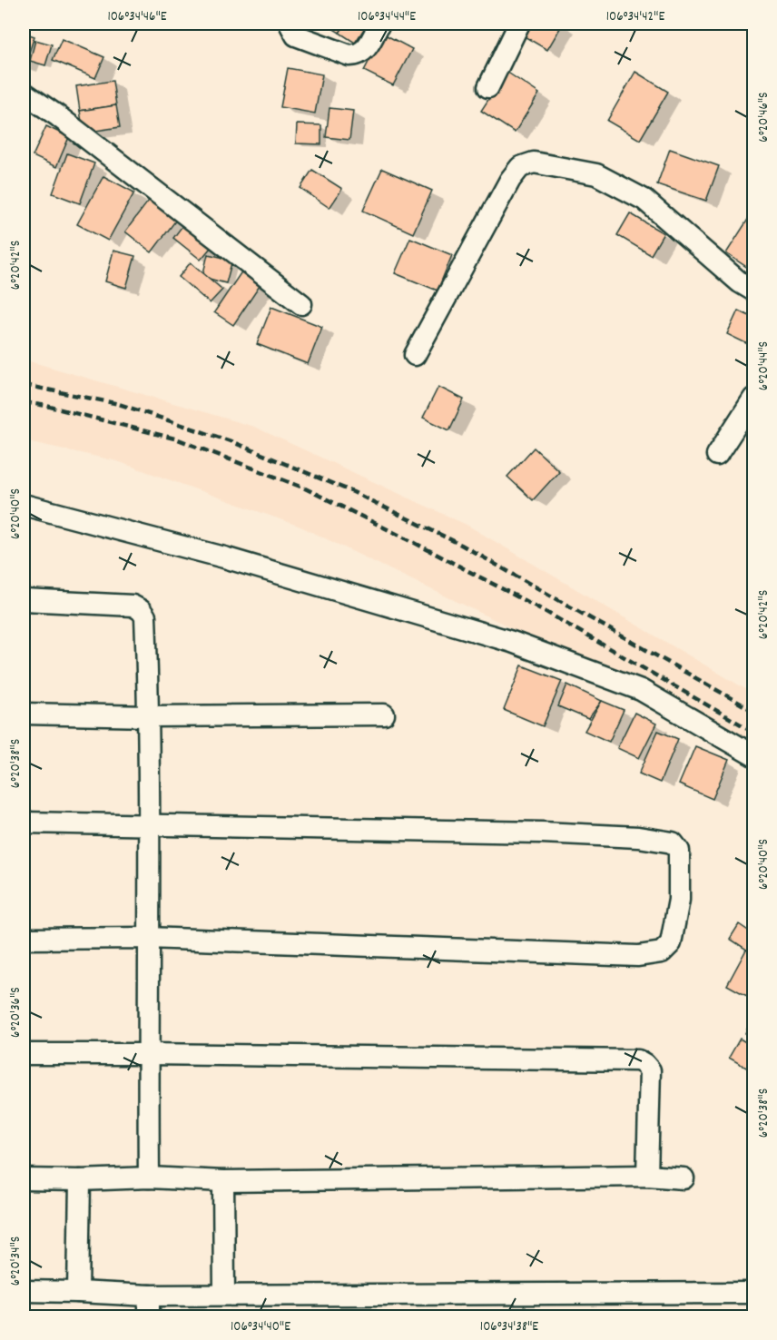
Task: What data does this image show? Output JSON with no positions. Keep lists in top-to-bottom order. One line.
{"coordinates":["106°34'46\"E","106°34'44\"E","106°34'42\"E","6°20'46\"S","6°20'42\"S","6°20'44\"S","6°20'40\"S","6°20'38\"S","6°20'36\"S","6°20'34\"S","106°34'40\"E","106°34'38\"E"]}
